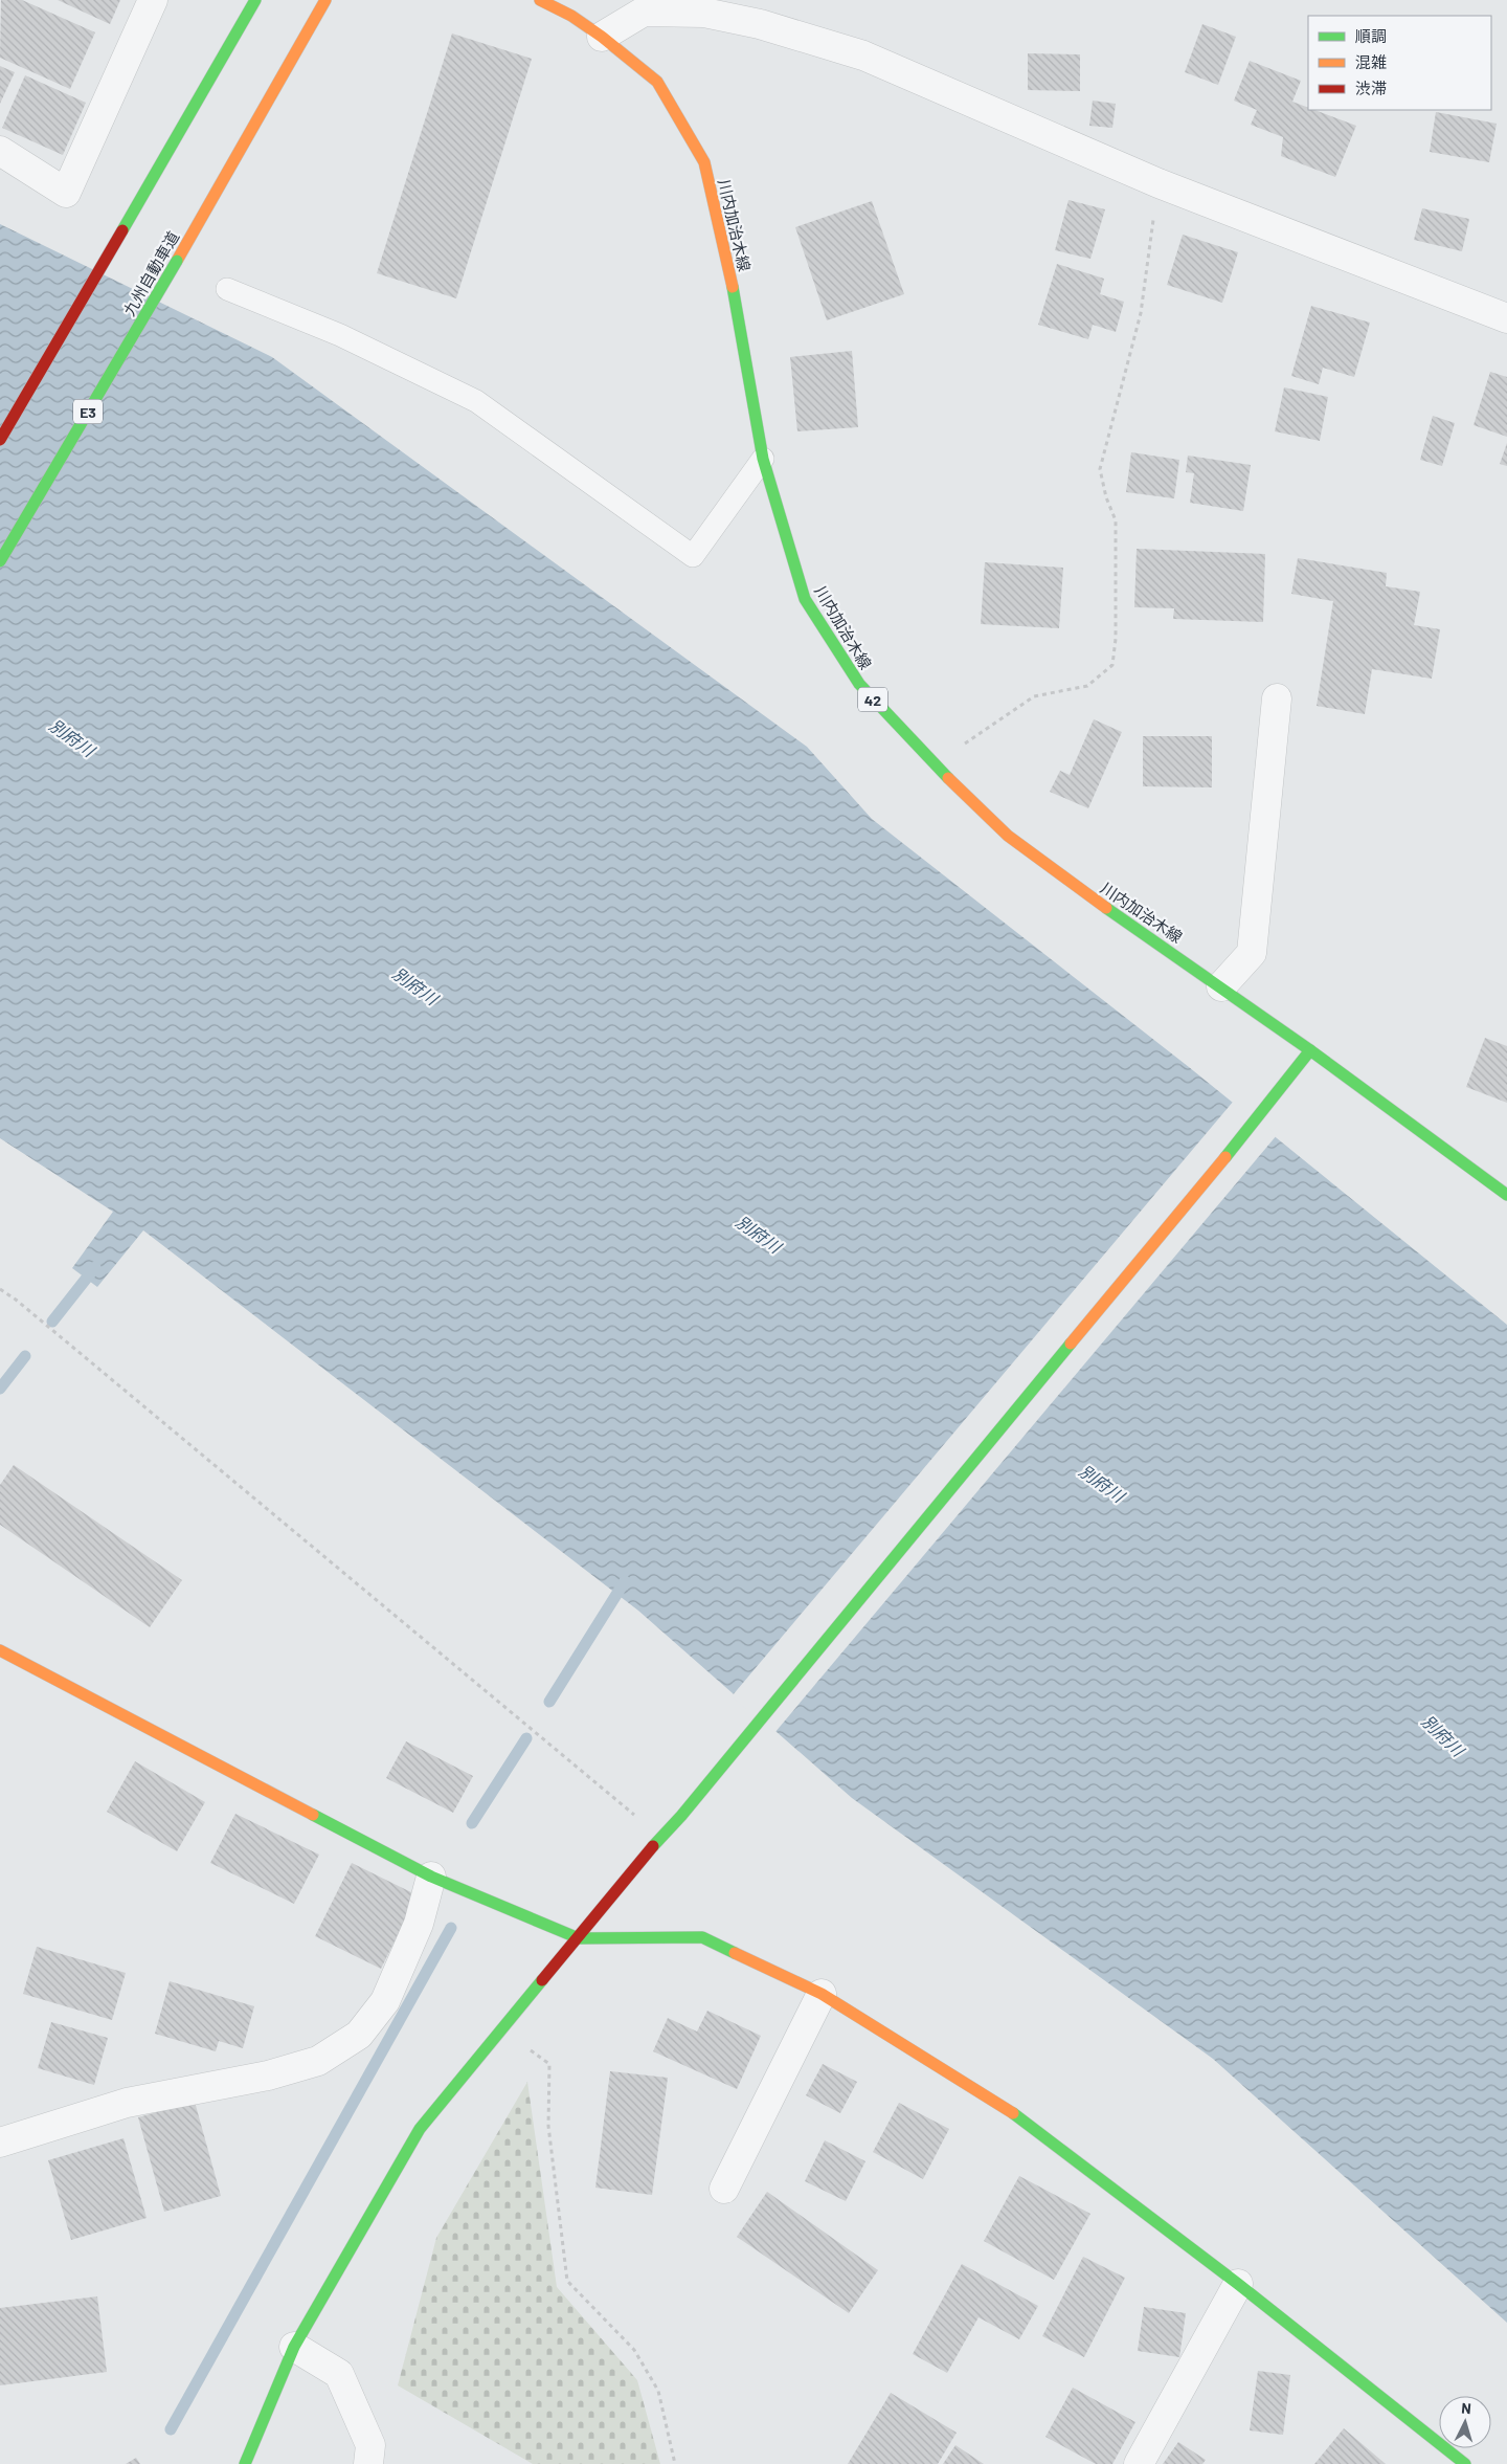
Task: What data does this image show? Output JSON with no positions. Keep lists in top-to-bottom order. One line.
{"streets":{"main road":["川内加治木線","九州自動車道","E3","42"]},"water":["別府川"],"legend":["順調","混雑","渋滞"],"north":"top"}
